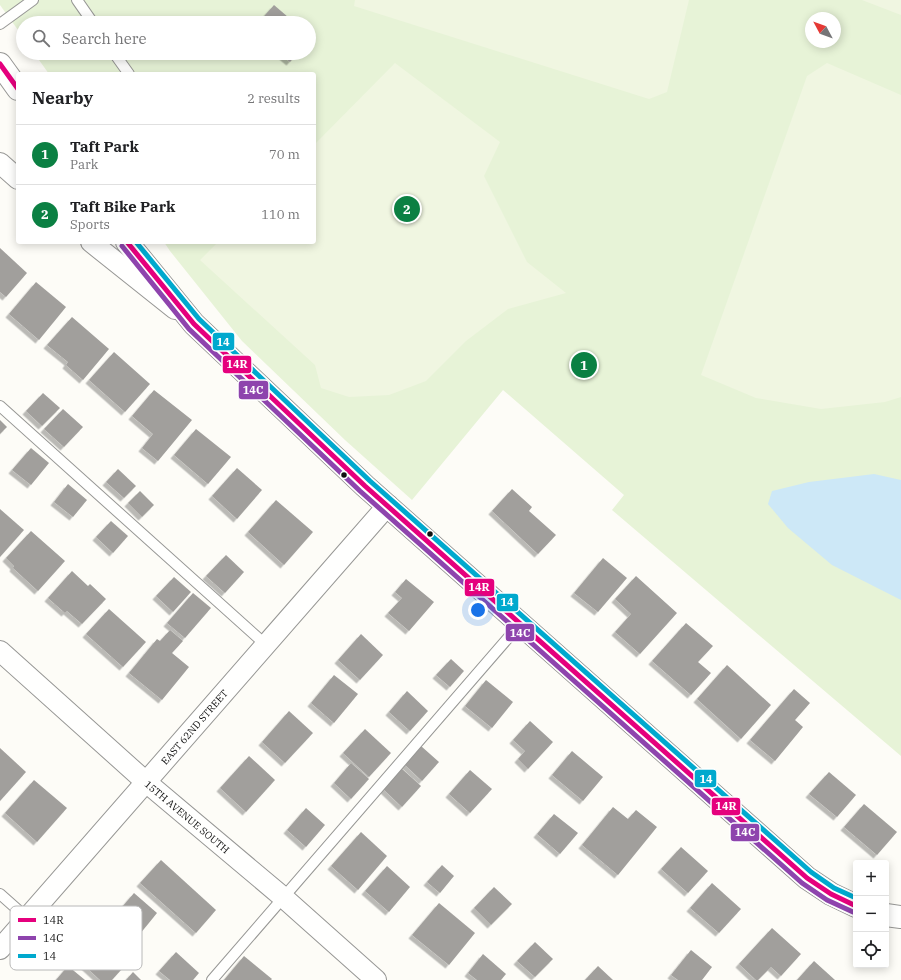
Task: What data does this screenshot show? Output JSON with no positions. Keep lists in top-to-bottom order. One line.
{"streets":{"street":["EAST 62ND STREET","15TH AVENUE SOUTH"]},"crossings":[["EAST 62ND STREET","15TH AVENUE SOUTH"]],"lines":["transit line 14R","transit line 14","transit line 14C"],"legend":["14R","14C","14"],"north":"top left","page":{"search":"Search here","heading":["Nearby","2 results"],"list":[{"mark":"1","name":"Taft Park","note":"Park","value":"70 m"},{"mark":"2","name":"Taft Bike Park","note":"Sports","value":"110 m"}],"pins":["2","1"],"map_buttons":["+","−"]}}
